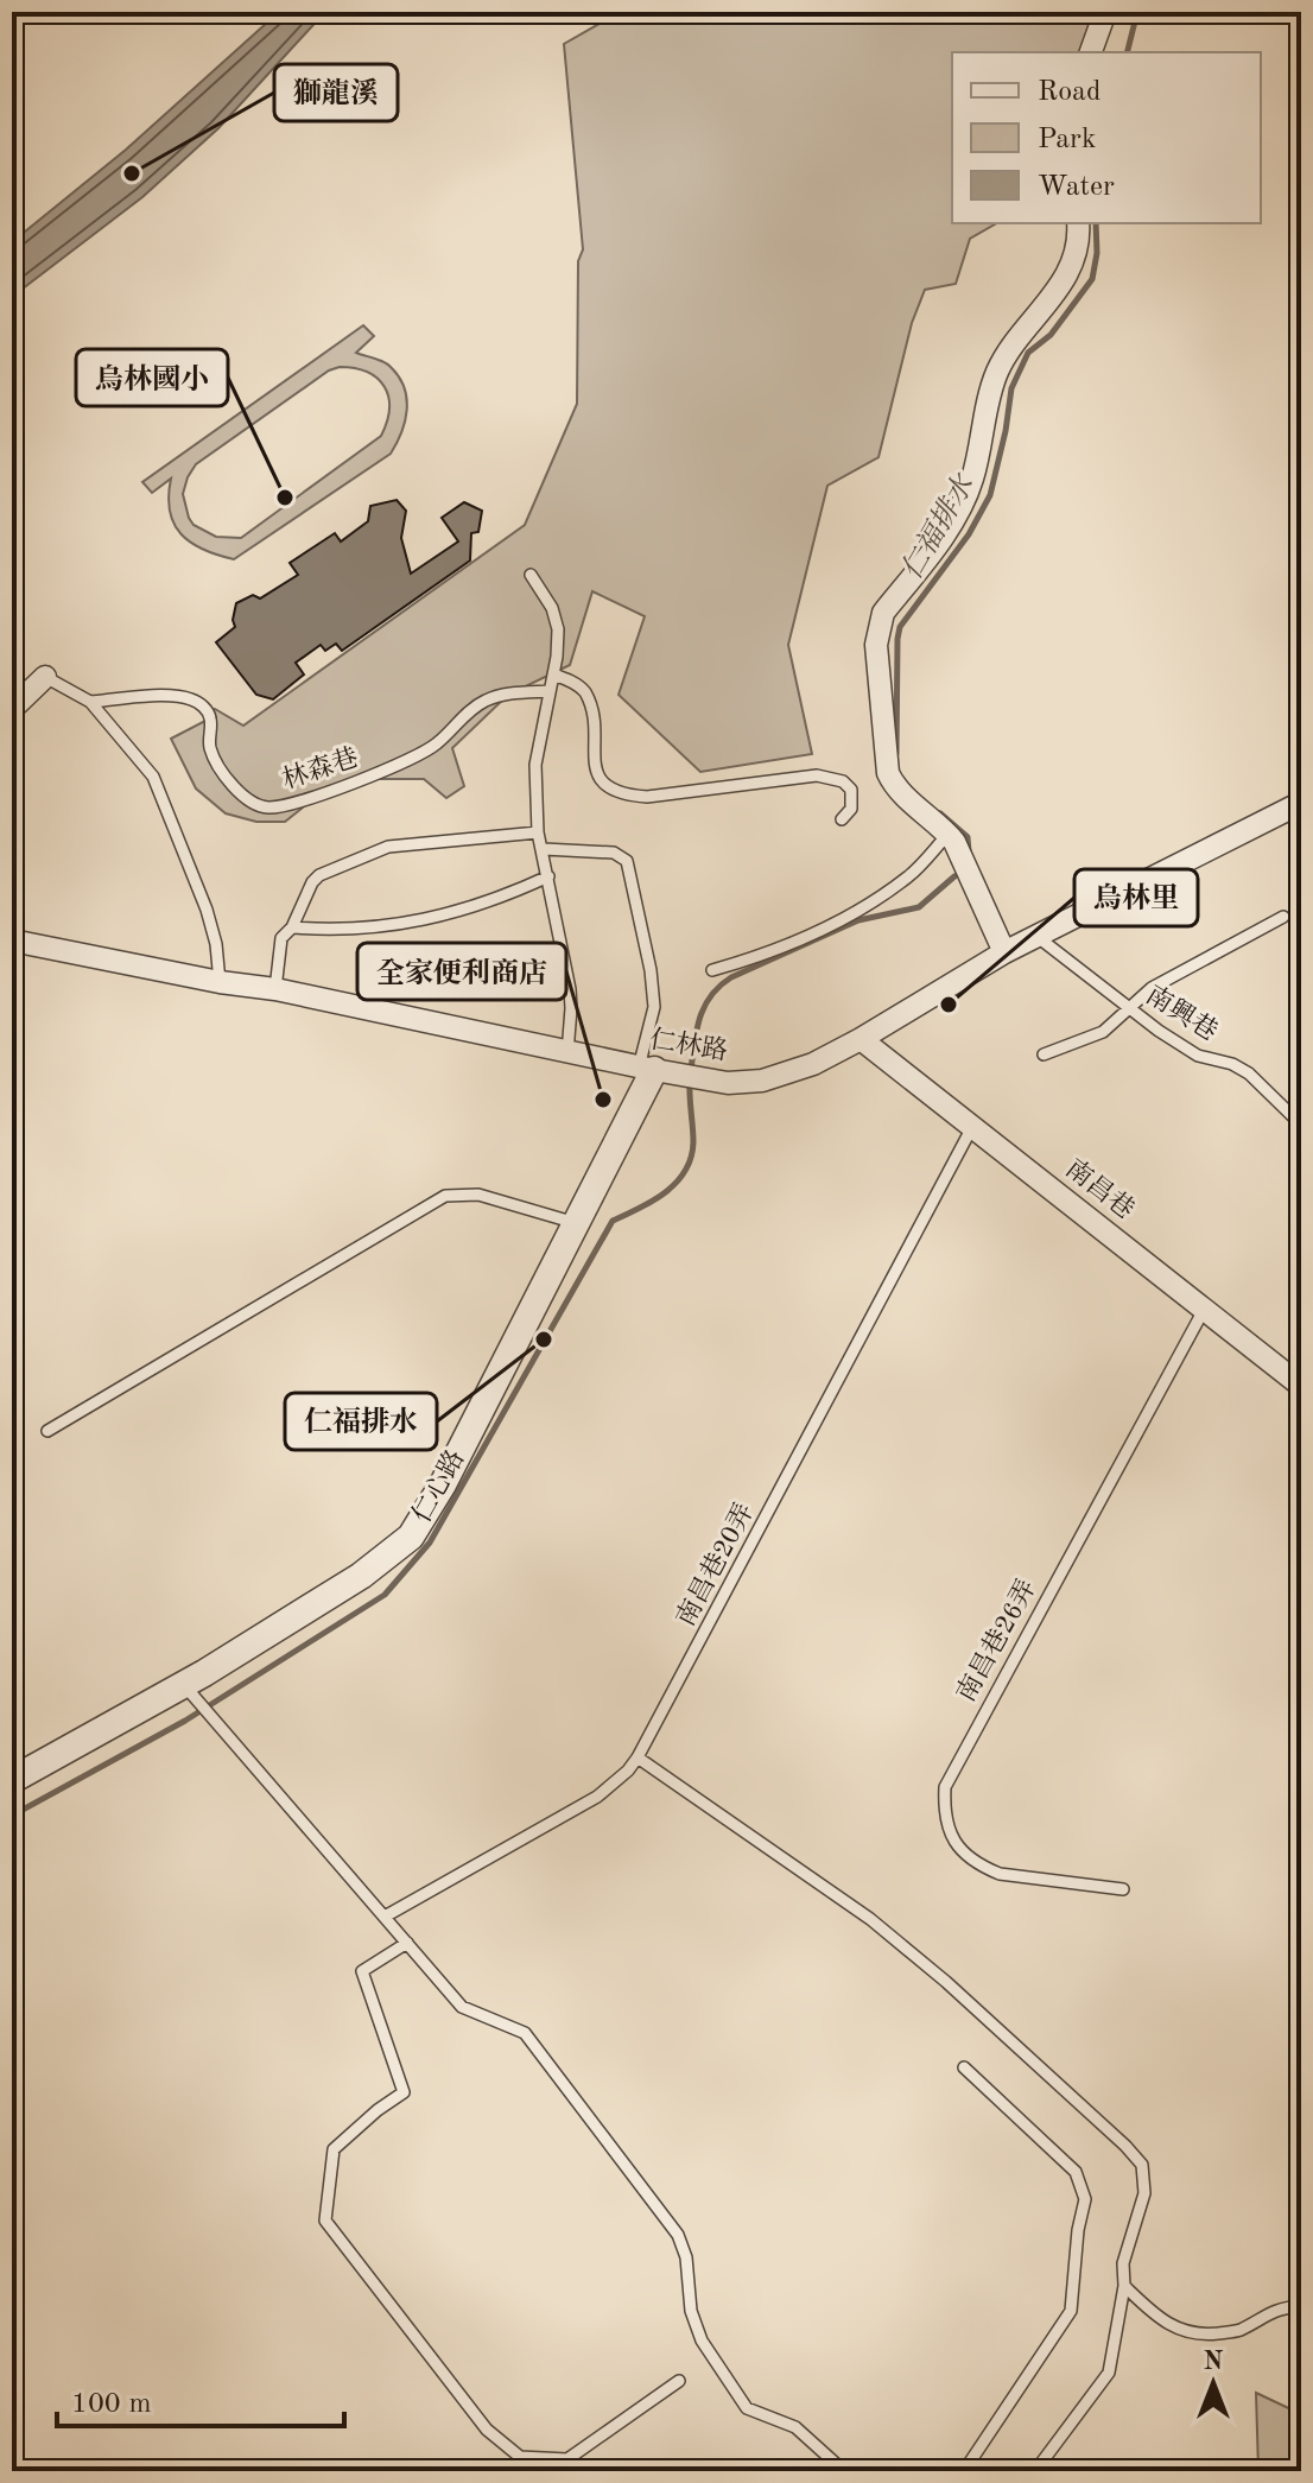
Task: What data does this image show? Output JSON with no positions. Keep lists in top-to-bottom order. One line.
{"streets":{"street":["仁林路","南昌巷","仁心路"],"lane":["林森巷","南興巷","南昌巷20弄","南昌巷26弄"]},"crossings":[["南興巷","仁林路"],["仁林路","南昌巷"],["仁林路","仁心路"],["南昌巷","南昌巷20弄"],["南昌巷","南昌巷26弄"]],"water":["仁福排水"],"places":["獅龍溪","烏林國小","烏林里","全家便利商店","仁福排水"],"legend":["Road","Park","Water"],"scale_bar":"100 m","north":"top"}
